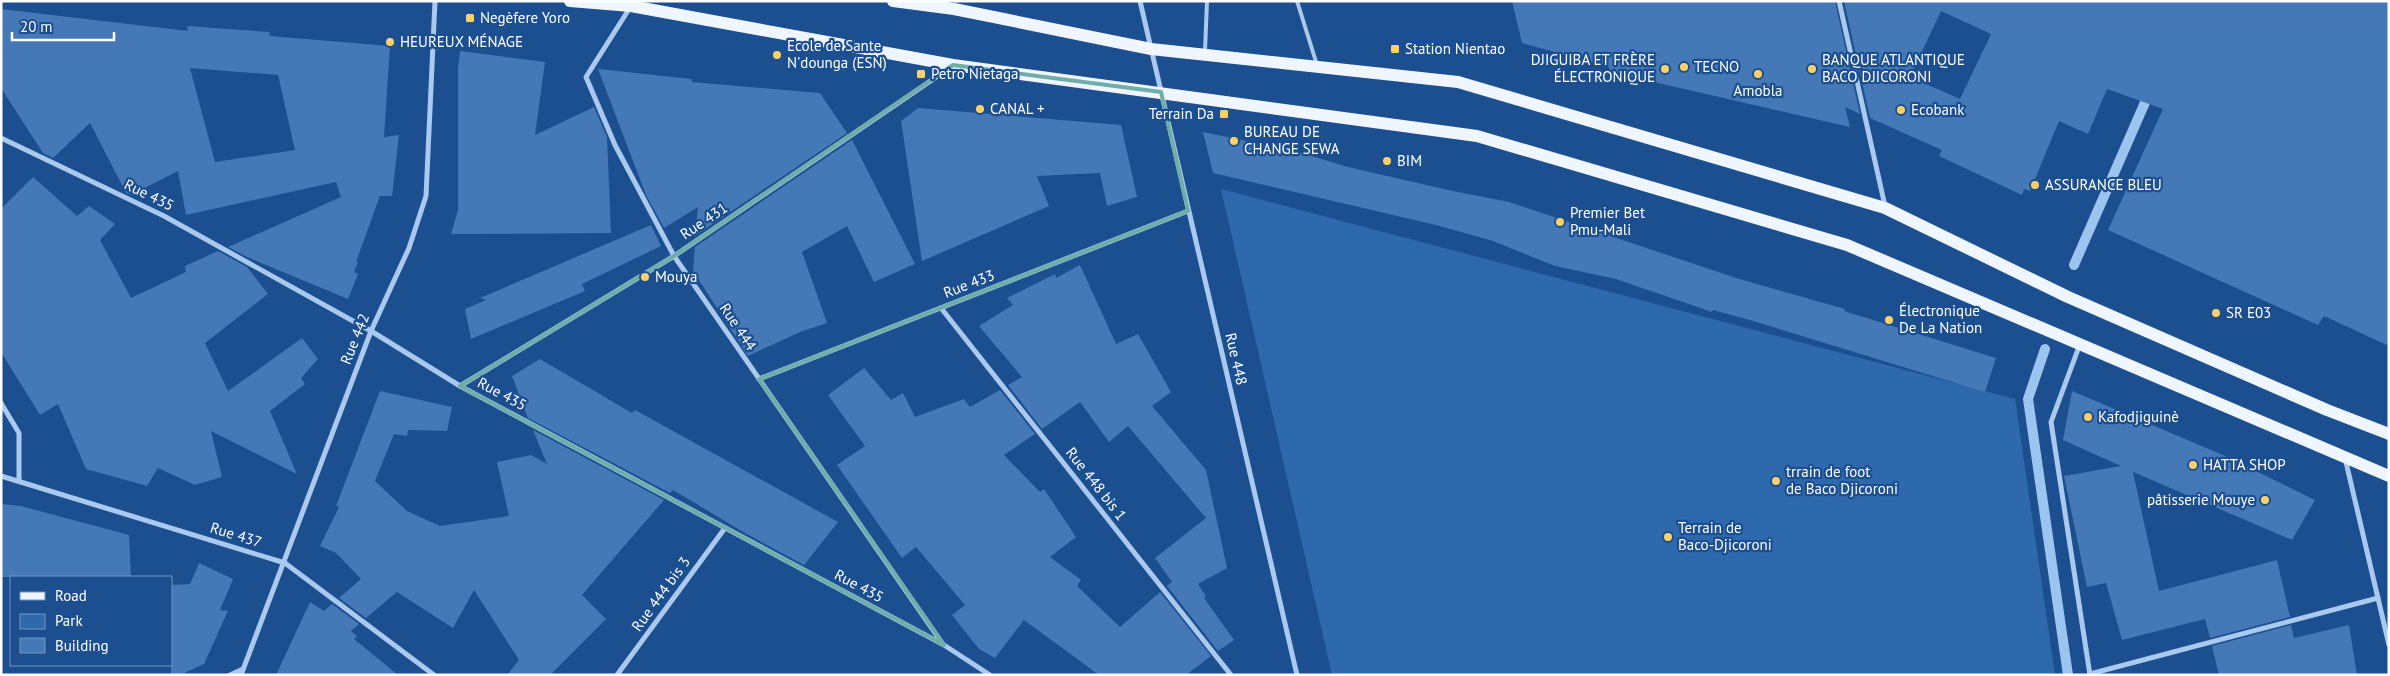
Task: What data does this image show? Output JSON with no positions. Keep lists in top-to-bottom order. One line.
{"streets":{"street":["Rue 435","Rue 431","Rue 433","Rue 444","Rue 442","Rue 448","Rue 448 bis 1","Rue 437","Rue 444 bis 3"]},"crossings":[["Rue 435","Rue 431"],["Rue 435","Rue 444"],["Rue 435","Rue 442"],["Rue 435","Rue 444 bis 3"],["Rue 431","Rue 444"],["Rue 433","Rue 444"],["Rue 433","Rue 448"],["Rue 433","Rue 448 bis 1"],["Rue 442","Rue 437"]],"places":{"transit":["Negèfere Yoro","Station Nientao","Petro Nietaga","Terrain Da"],"other":["HEUREUX MÉNAGE","Ecole de Sante N'dounga (ESN)","TECNO","DJIGUIBA ET FRÈRE ÉLECTRONIQUE","BANQUE ATLANTIQUE BACO DJICORONI","Amobla","CANAL +","Ecobank","BUREAU DE CHANGE SEWA","BIM","ASSURANCE BLEU","Premier Bet Pmu-Mali","Mouya","SR E03","Électronique De La Nation","Kafodjiguinè","HATTA SHOP","trrain de foot de Baco Djicoroni","pâtisserie Mouye","Terrain de Baco-Djicoroni"]},"legend":["Road","Park","Building"],"scale_bar":"20 m"}
